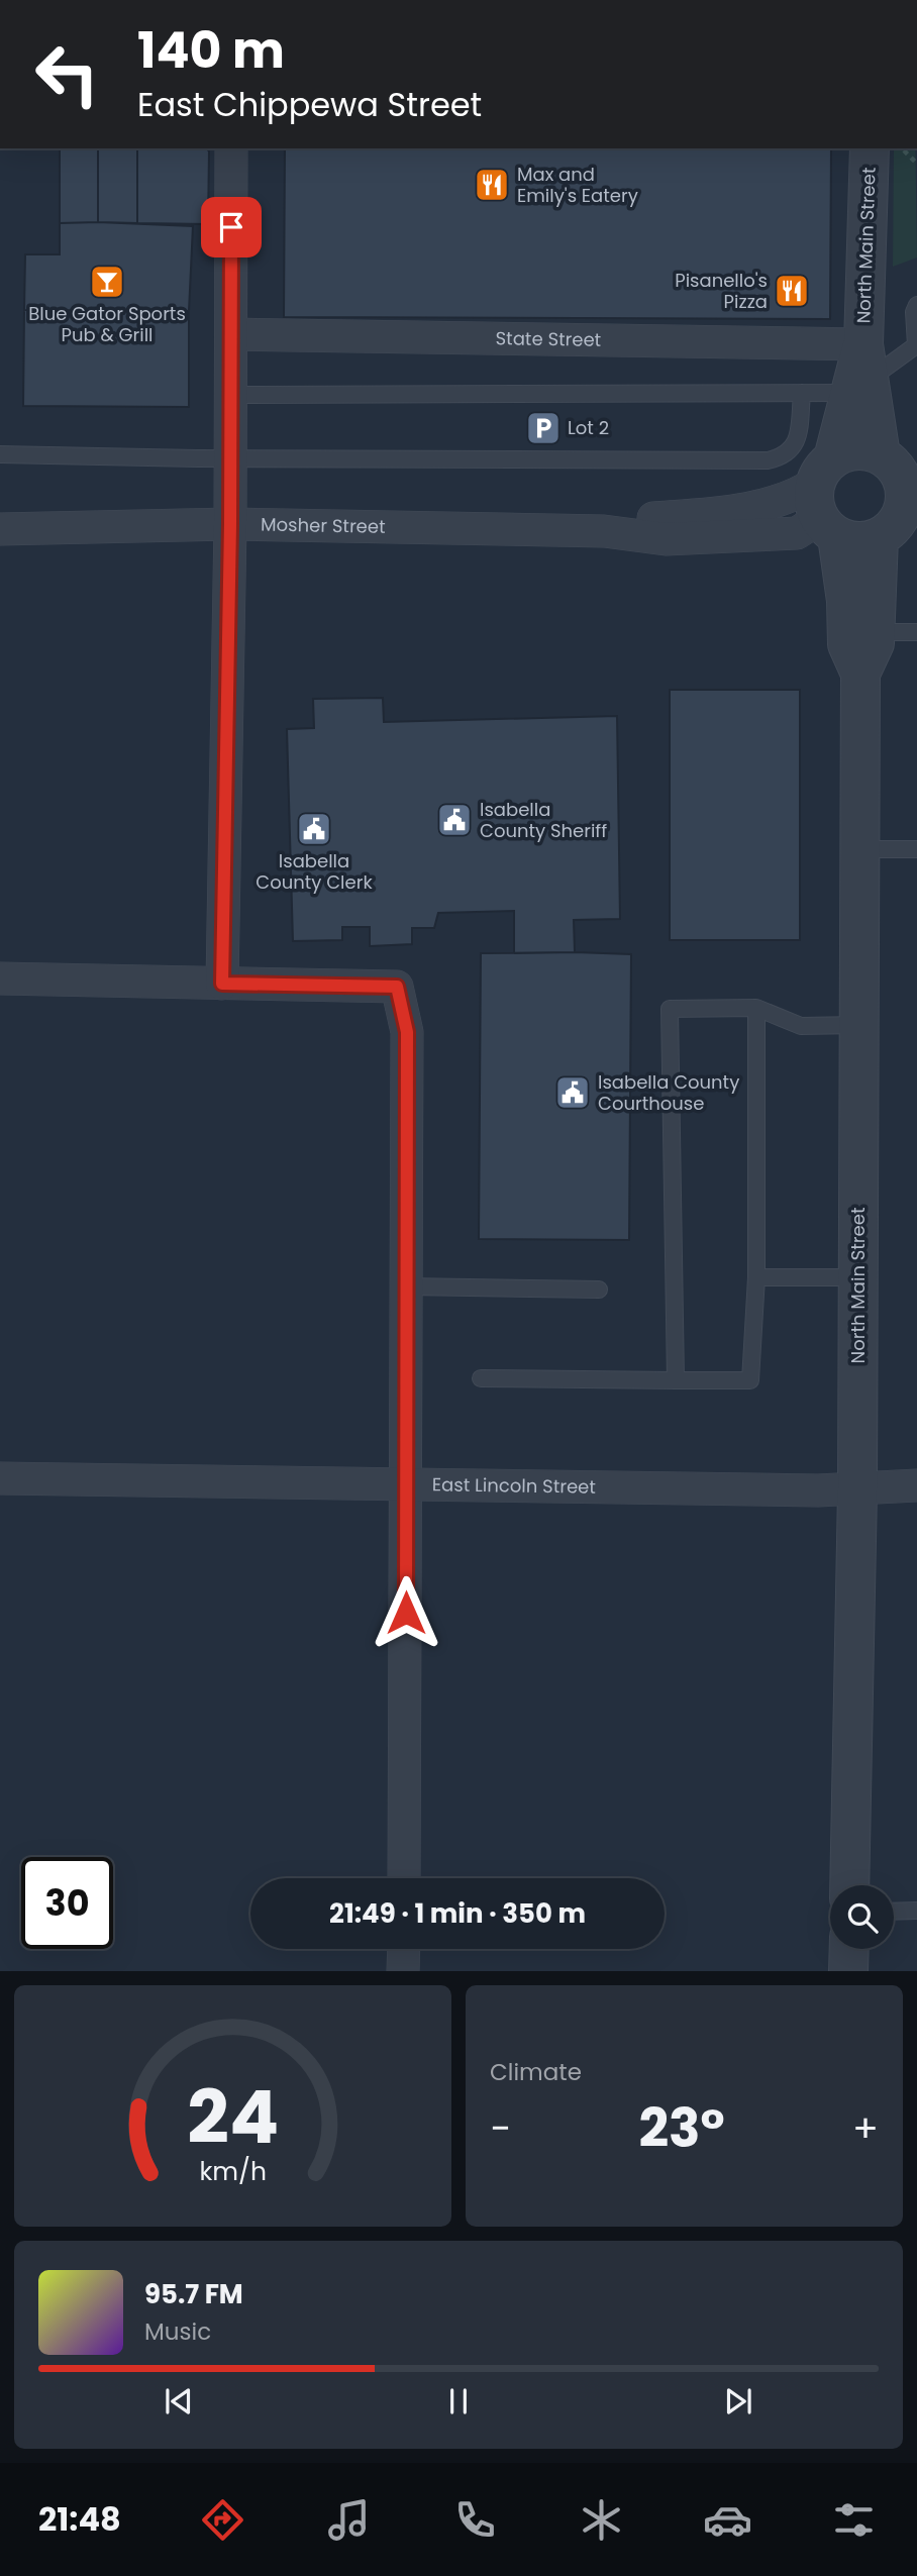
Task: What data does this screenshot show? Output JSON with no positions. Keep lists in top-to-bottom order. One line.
{"streets":{"street":["North Main Street","State Street","Mosher Street","East Lincoln Street"]},"crossings":[["North Main Street","State Street"],["North Main Street","Mosher Street"],["North Main Street","East Lincoln Street"]],"places":{"restaurant":["Max and Emily's Eatery","Pisanello's Pizza"],"bar":["Blue Gator Sports Pub & Grill"],"parking":["Lot 2"],"public building":["Isabella County Sheriff","Isabella County Clerk","Isabella County Courthouse"]},"page":{"turn":["140 m","East Chippewa Street"],"limit":"30","trip":"21:49 · 1 min · 350 m","tile":"Climate","heat":["−","23°","+"],"song":["95.7 FM","Music"],"tabs":"21:48","gauge":["24","km/h"]}}
